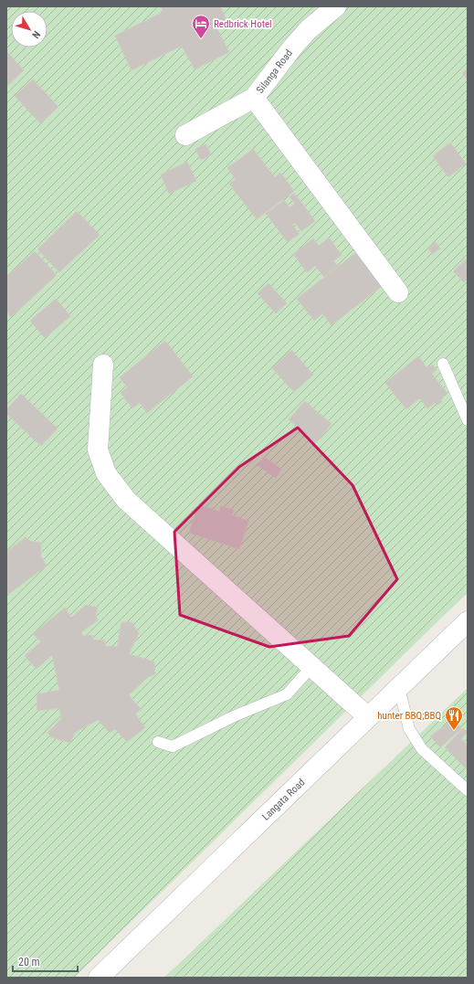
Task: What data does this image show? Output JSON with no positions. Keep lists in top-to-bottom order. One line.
{"streets":{"street":["Silanga Road","Langata Road"]},"places":{"hotel":["Redbrick Hotel"],"restaurant":["hunter BBQ;BBQ"]},"scale_bar":"20 m","north":"bottom right"}
